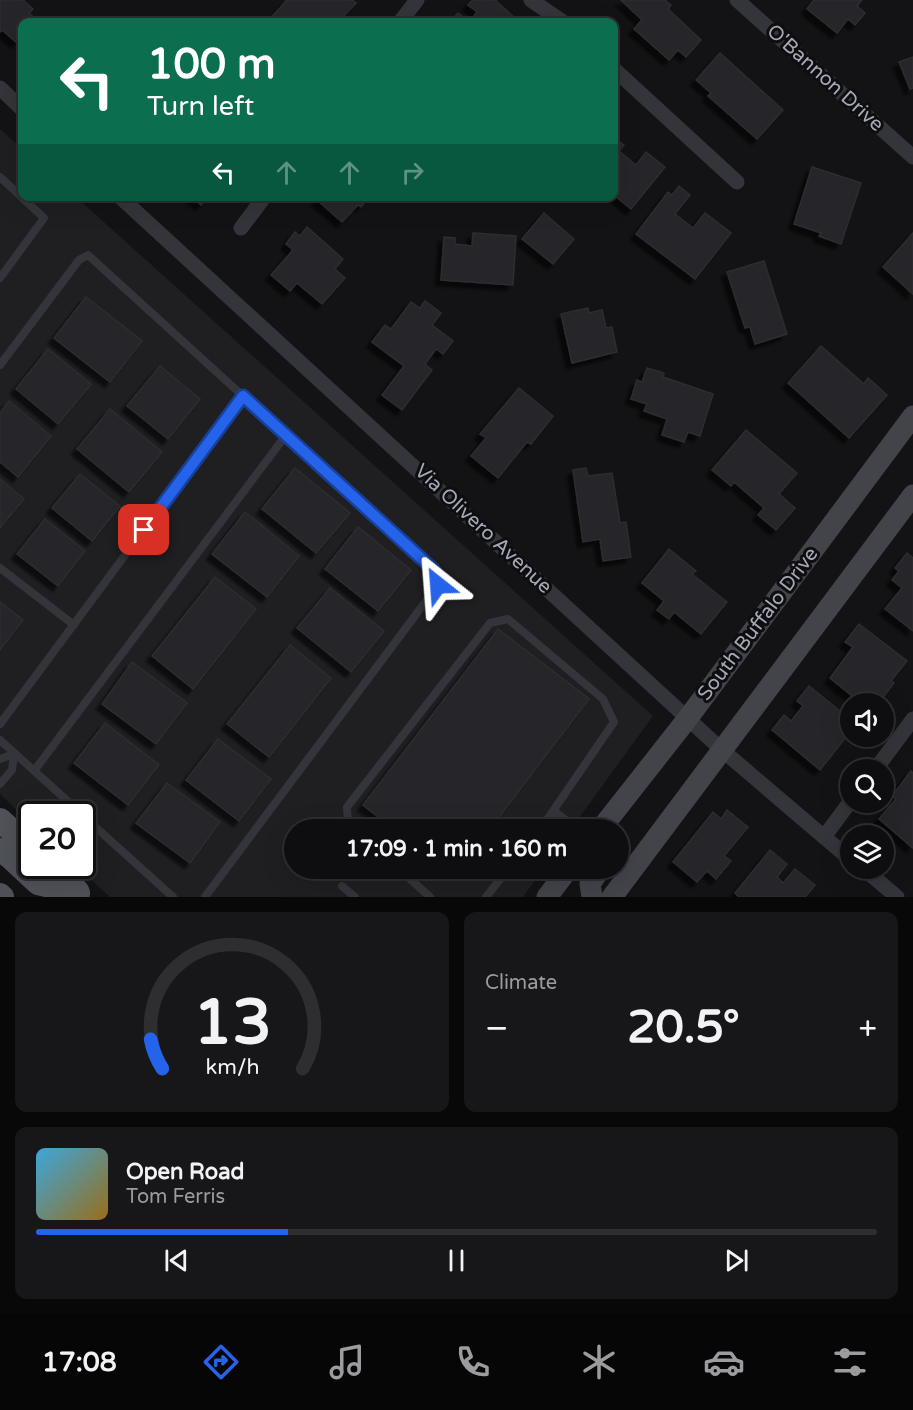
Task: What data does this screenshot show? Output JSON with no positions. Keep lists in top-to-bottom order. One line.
{"streets":{"main road":["South Buffalo Drive"],"street":["O'Bannon Drive","Via Olivero Avenue"]},"crossings":[["Via Olivero Avenue","South Buffalo Drive"]],"page":{"turn":["100 m","Turn left"],"limit":"20","trip":"17:09 · 1 min · 160 m","tile":"Climate","heat":["−","20.5°","+"],"song":["Open Road","Tom Ferris"],"tabs":"17:08","gauge":["13","km/h"]}}
